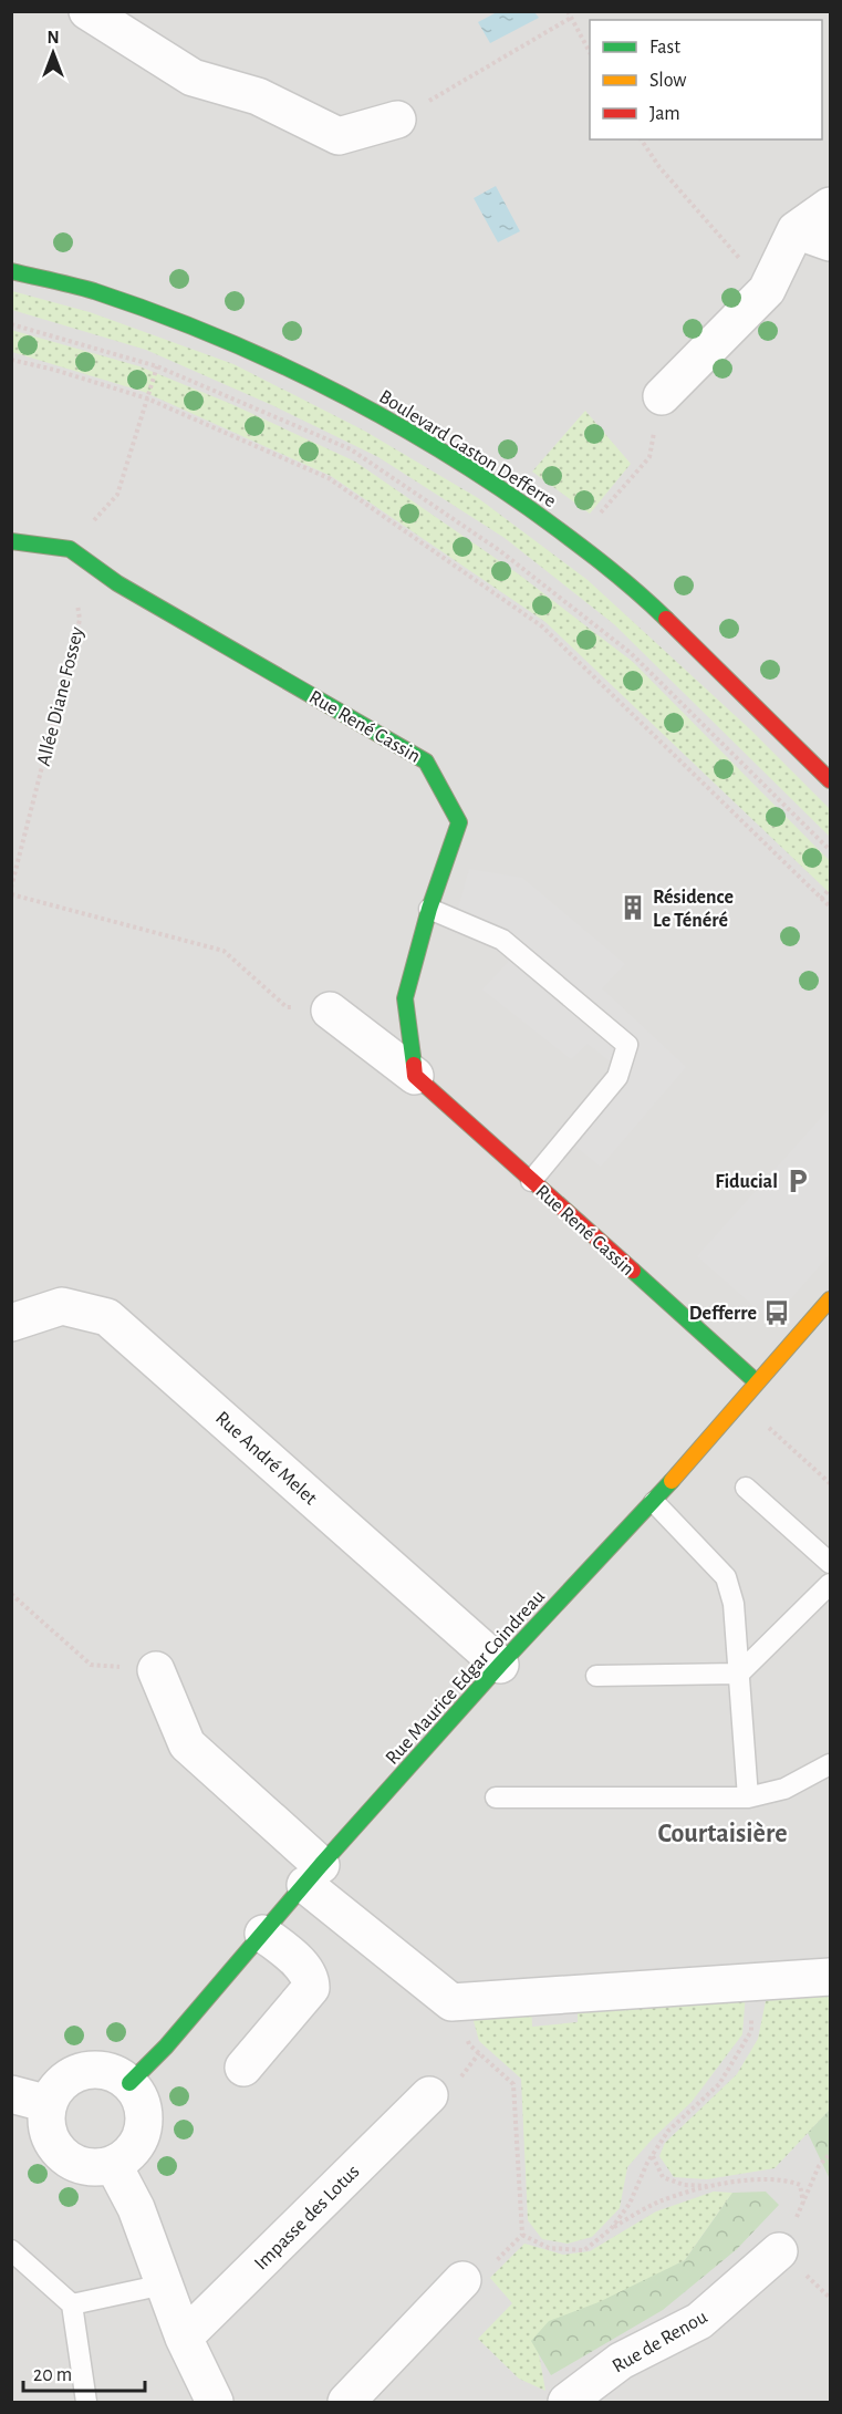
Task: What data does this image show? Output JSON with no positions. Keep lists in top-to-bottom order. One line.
{"streets":{"street":["Boulevard Gaston Defferre","Rue René Cassin","Rue André Melet","Rue Maurice Edgar Coindreau","Impasse des Lotus","Rue de Renou"],"path":["Allée Diane Fossey"]},"crossings":[["Allée Diane Fossey","Rue René Cassin"],["Rue René Cassin","Rue Maurice Edgar Coindreau"],["Rue André Melet","Rue Maurice Edgar Coindreau"]],"districts":["Courtaisière"],"places":{"building":["Résidence Le Ténéré"],"parking":["Fiducial"],"bus stop":["Defferre"]},"legend":["Fast","Slow","Jam"],"scale_bar":"20 m","north":"top"}
